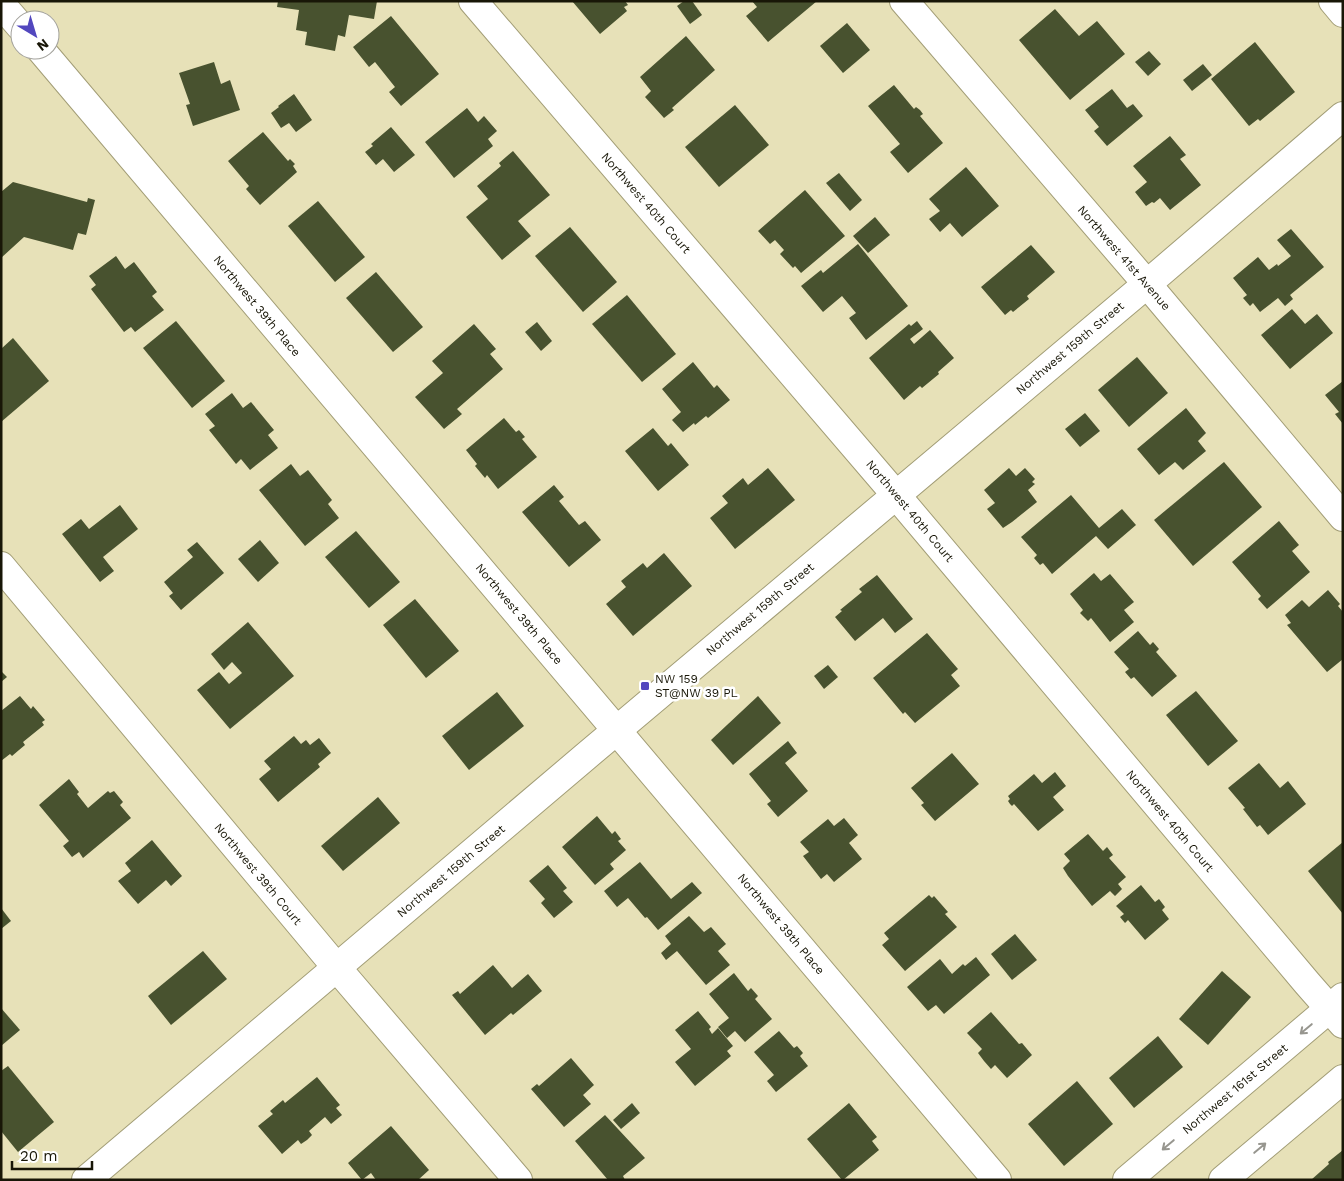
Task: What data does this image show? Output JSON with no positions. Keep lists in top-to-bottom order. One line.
{"streets":{"street":["Northwest 40th Court","Northwest 41st Avenue","Northwest 39th Place","Northwest 159th Street","Northwest 39th Court","Northwest 161st Street"]},"crossings":[["Northwest 40th Court","Northwest 159th Street"],["Northwest 40th Court","Northwest 161st Street"],["Northwest 41st Avenue","Northwest 159th Street"],["Northwest 39th Place","Northwest 159th Street"],["Northwest 159th Street","Northwest 39th Court"]],"places":{"transit":["NW 159 ST@NW 39 PL"]},"scale_bar":"20 m","north":"bottom right"}
